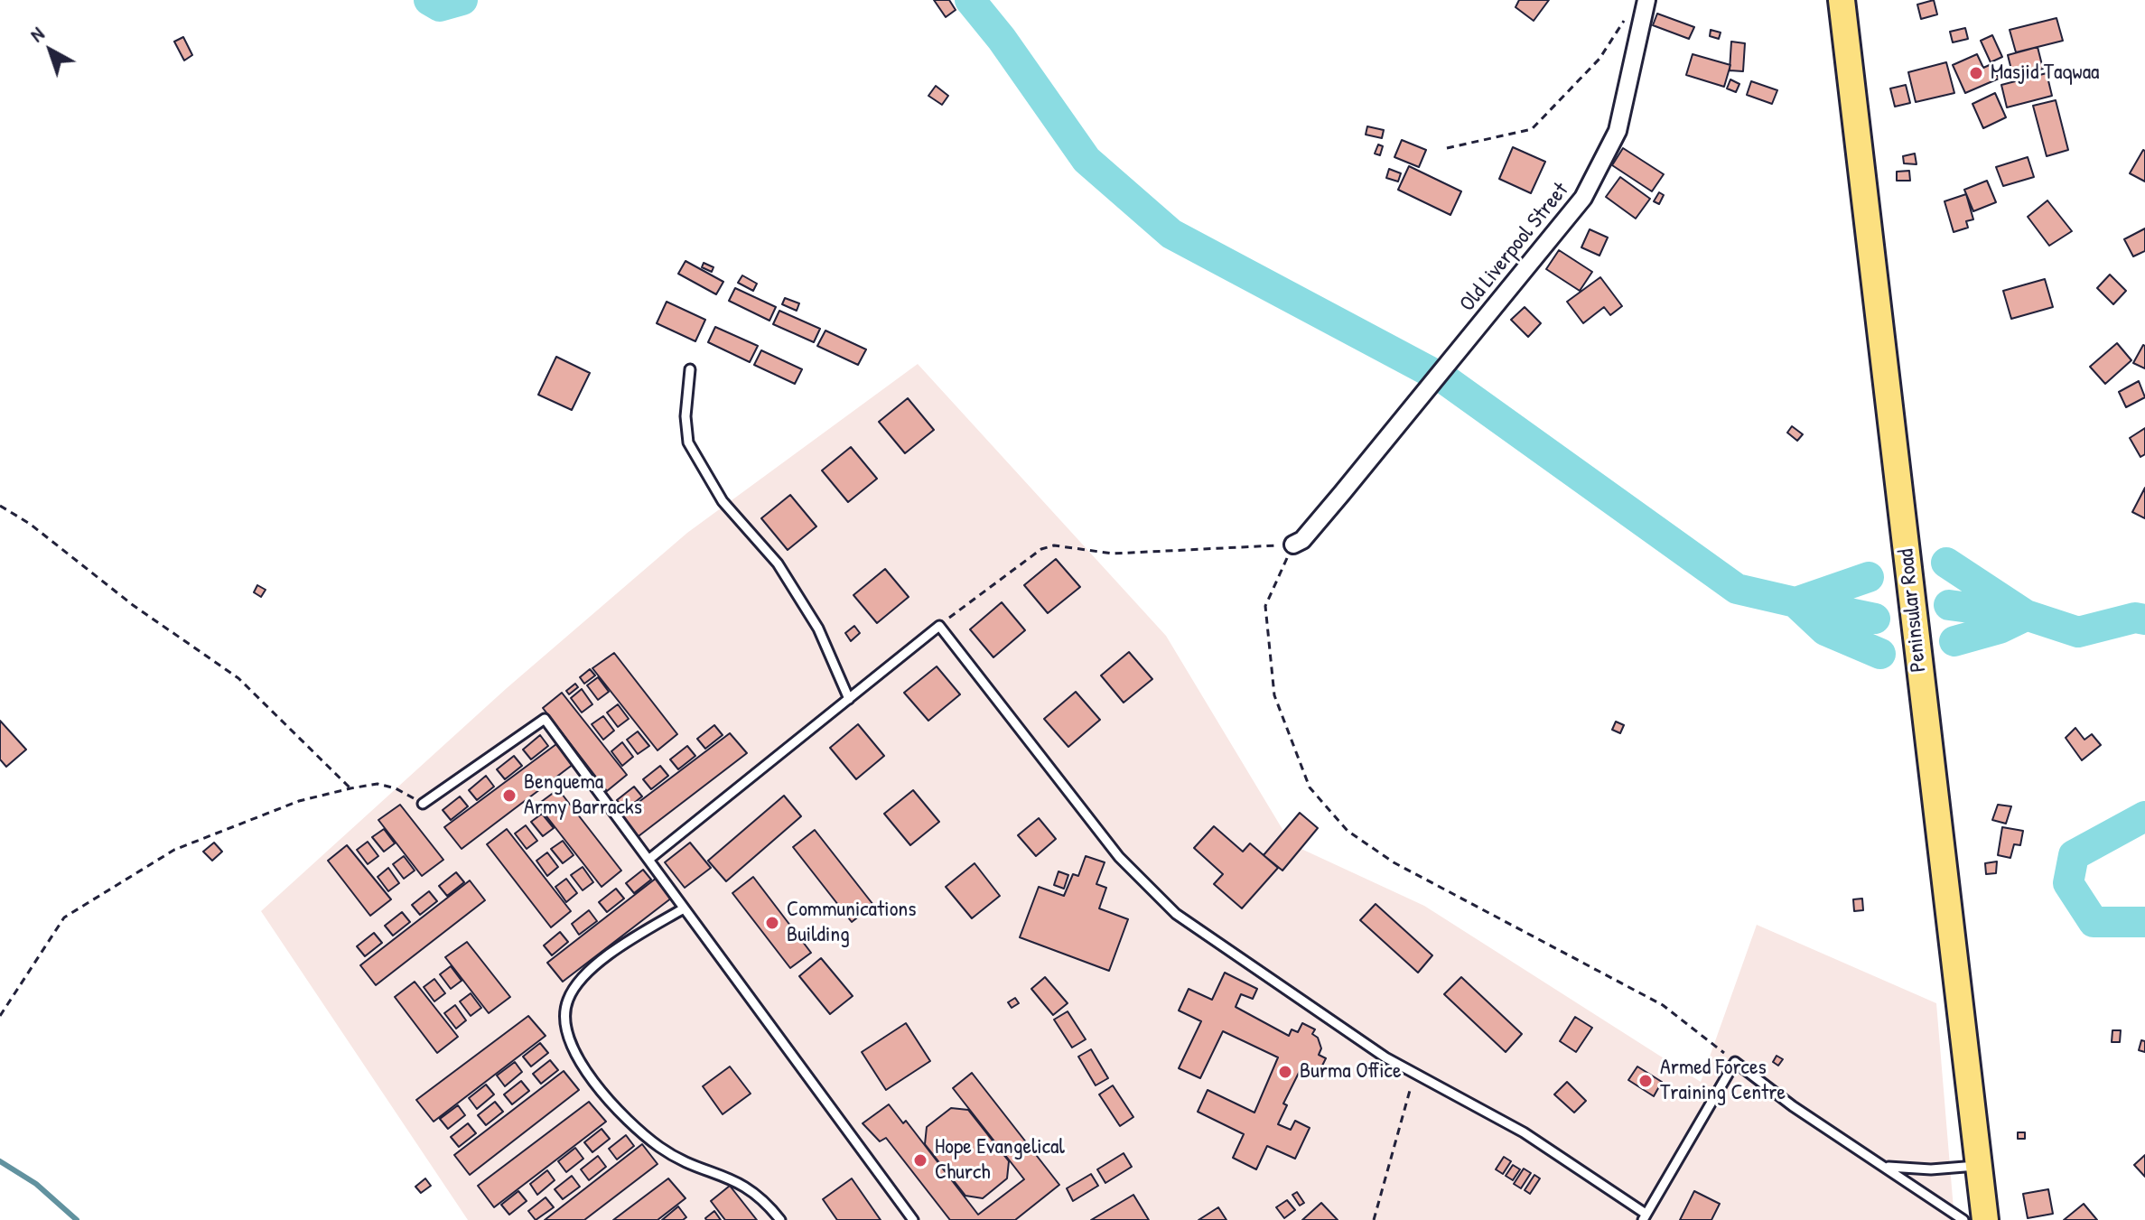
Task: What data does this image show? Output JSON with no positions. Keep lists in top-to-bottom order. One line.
{"streets":{"main road":["Peninsular Road"],"street":["Old Liverpool Street"]},"places":["Masjid Taqwaa","Benguema Army Barracks","Communications Building","Burma Office","Armed Forces Training Centre","Hope Evangelical Church"],"north":"top left"}
